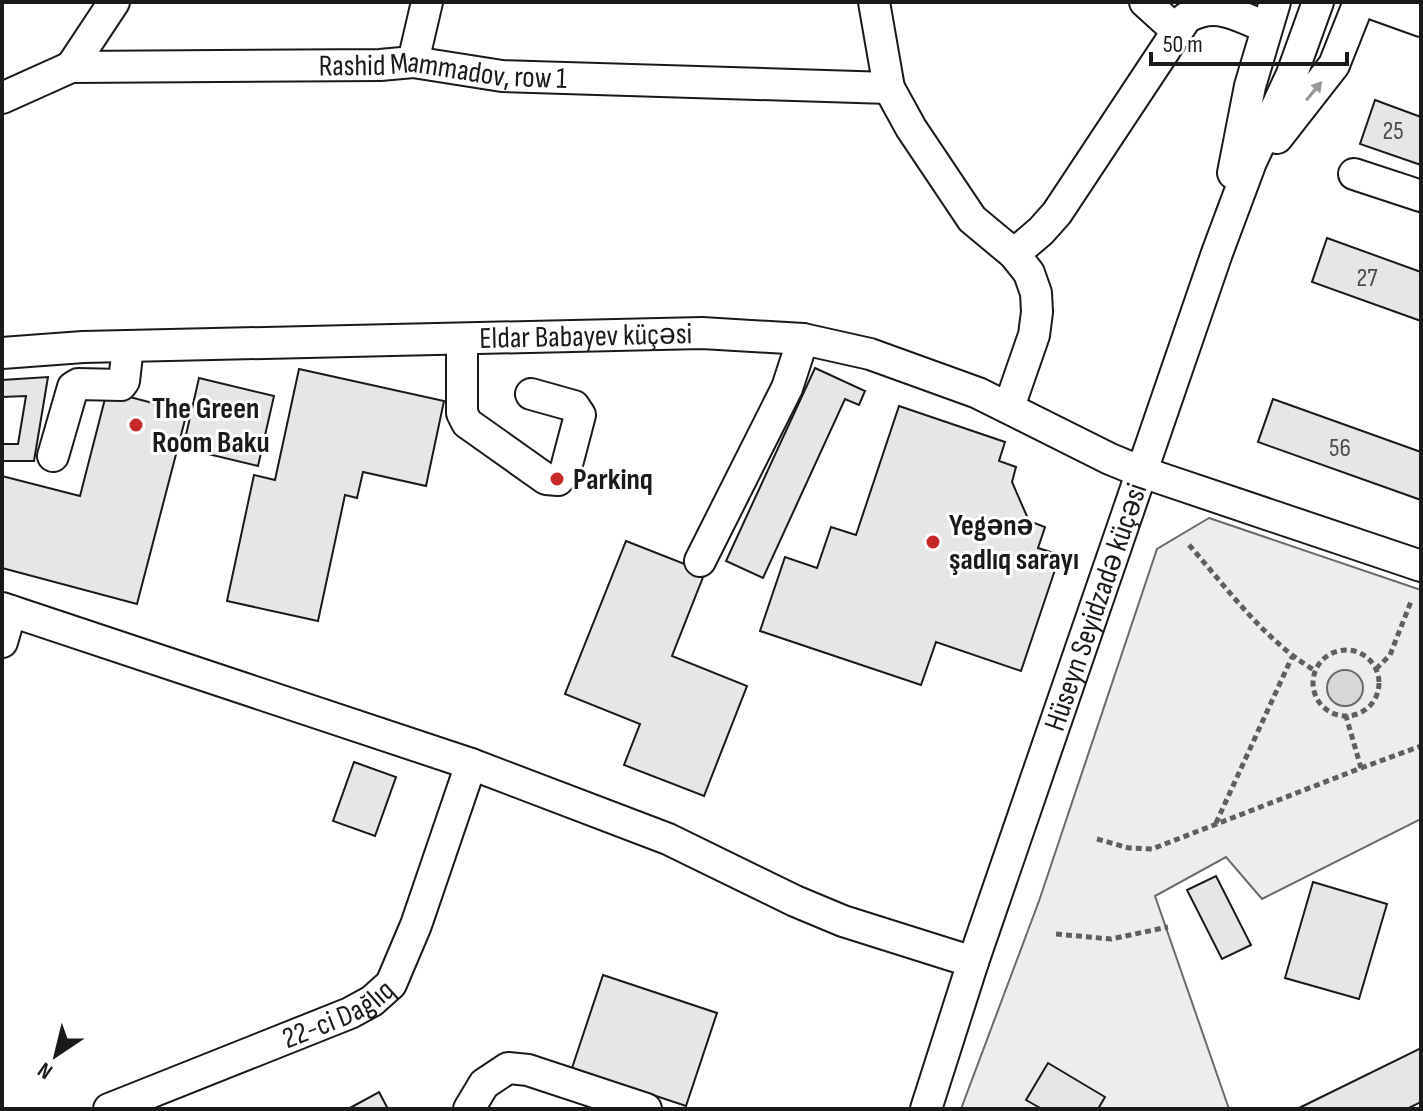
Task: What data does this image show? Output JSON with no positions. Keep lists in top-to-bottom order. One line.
{"streets":{"street":["Rashid Mammadov, row 1","Eldar Babayev küçəsi","Hüseyn Seyidzadə küçəsi","22-ci Dağlıq"]},"crossings":[["Eldar Babayev küçəsi","Hüseyn Seyidzadə küçəsi"]],"places":["The Green Room Baku","Parkinq","Yegənə şadlıq sarayı"],"house_numbers":["25","27","56"],"scale_bar":"50 m","north":"bottom left"}
